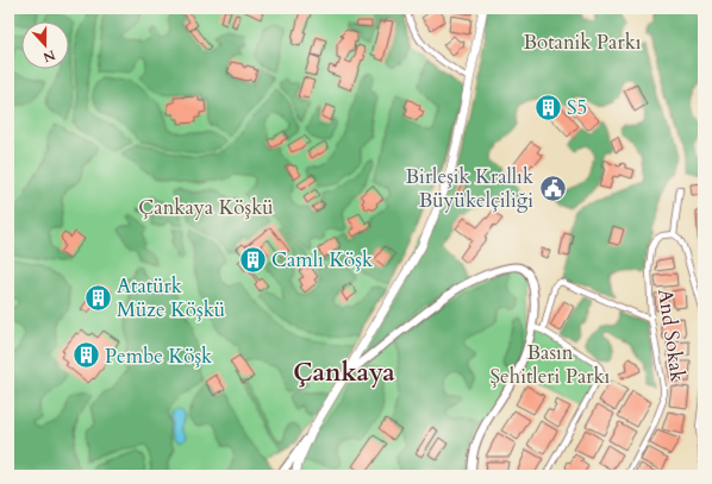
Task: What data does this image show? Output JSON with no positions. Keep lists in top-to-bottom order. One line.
{"streets":{"street":["And Sokak"]},"districts":["Çankaya"],"parks":["Botanik Parkı","Çankaya Köşkü","Basın Şehitleri Parkı"],"places":{"building":["S5","Camlı Köşk","Atatürk Müze Köşkü","Pembe Köşk"],"public building":["Birleşik Krallık Büyükelçiliği"]},"north":"bottom"}
